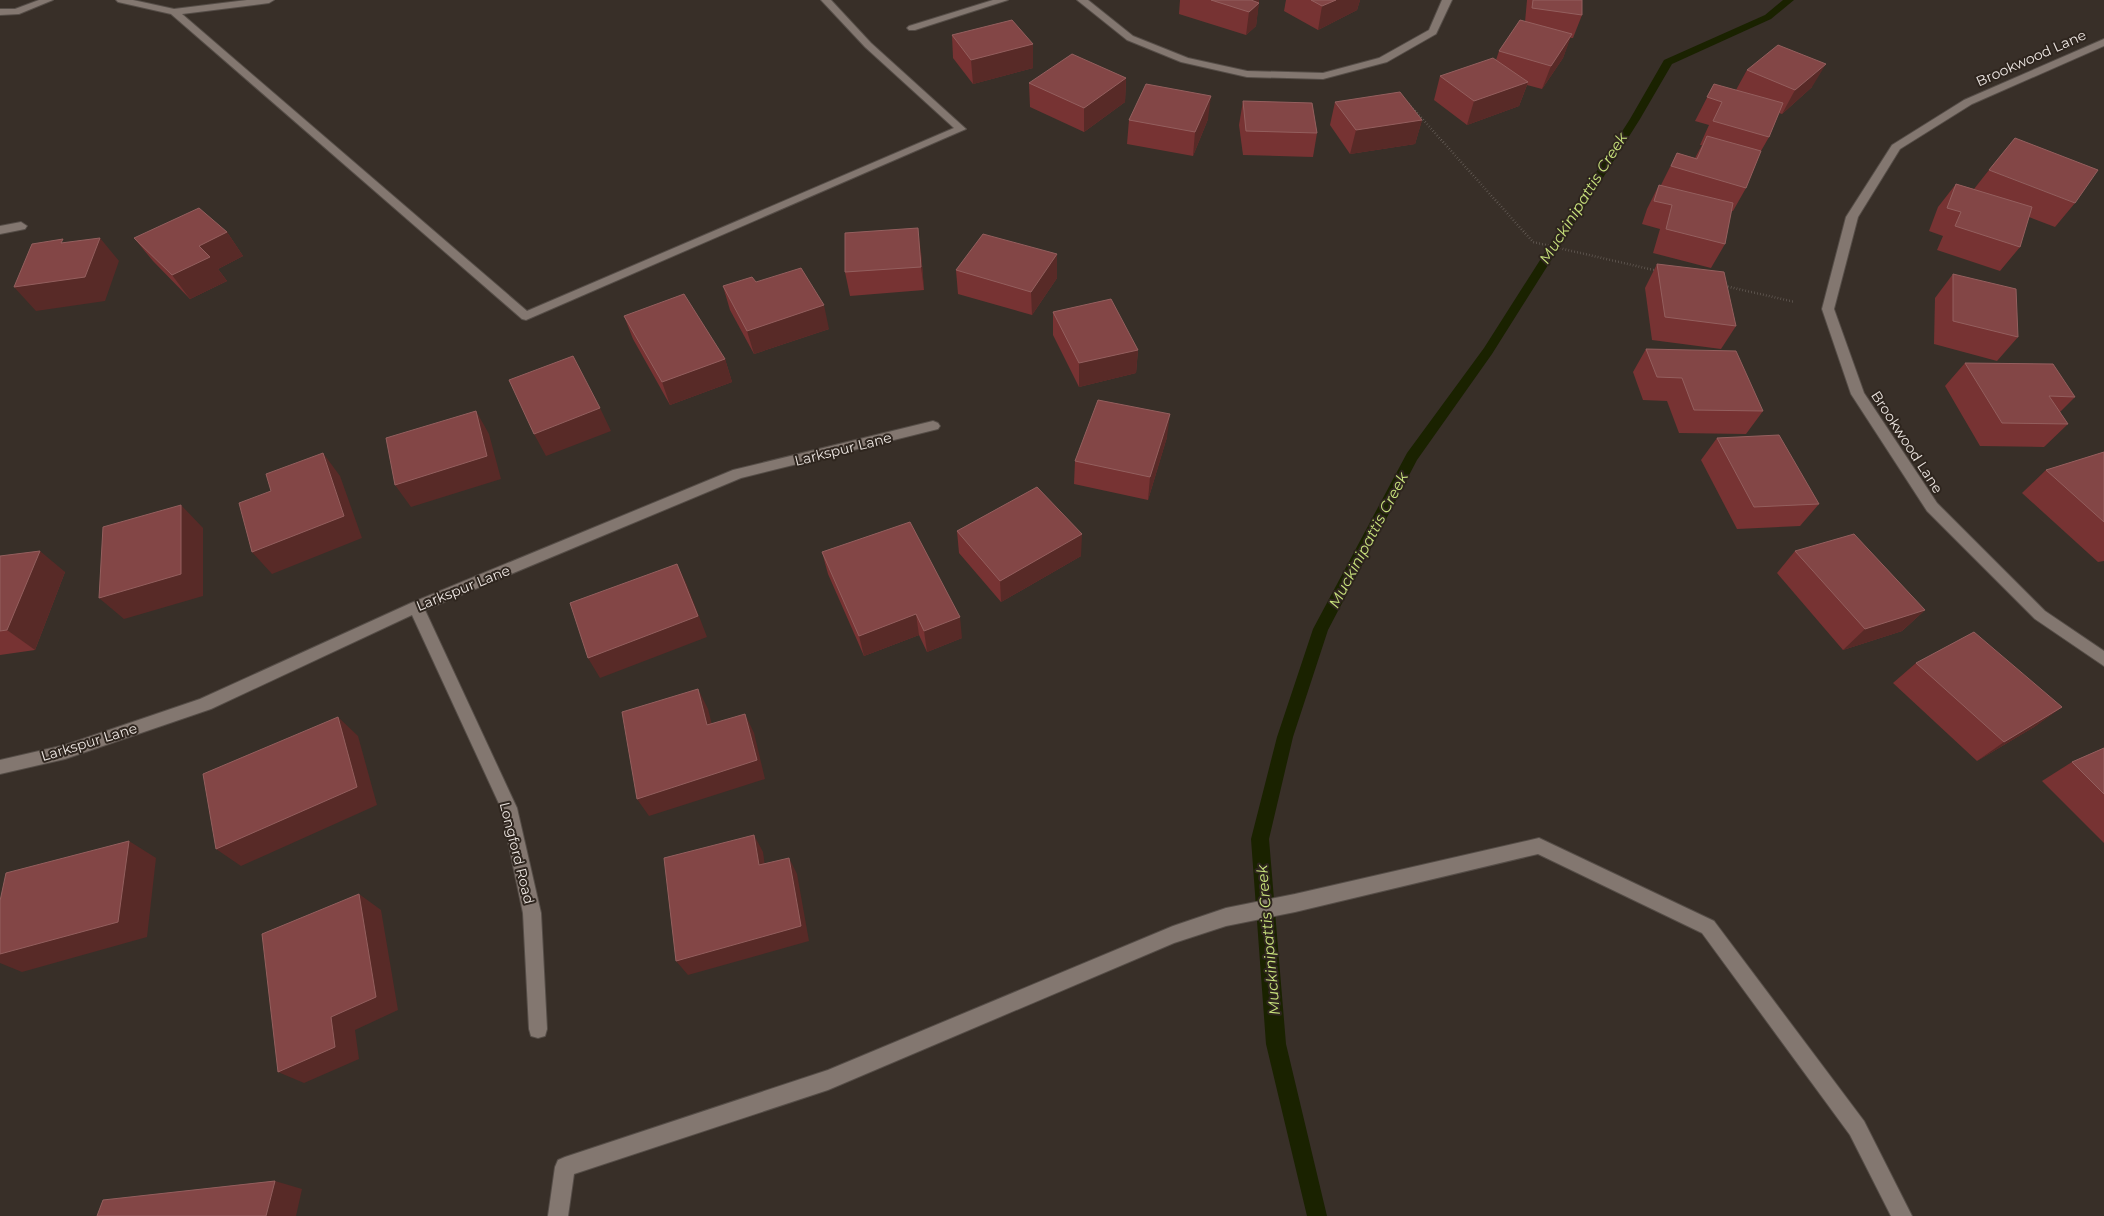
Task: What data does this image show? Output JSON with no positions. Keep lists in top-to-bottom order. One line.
{"streets":{"street":["Brookwood Lane","Larkspur Lane","Longford Road"]},"crossings":[["Larkspur Lane","Longford Road"]],"water":["Muckinipattis Creek"]}
